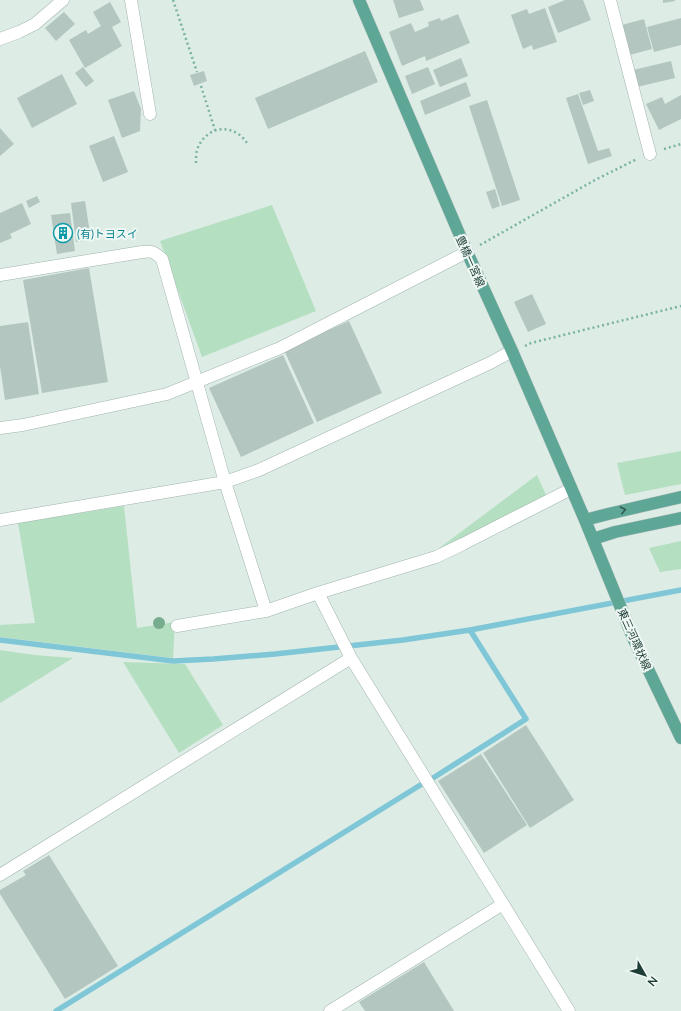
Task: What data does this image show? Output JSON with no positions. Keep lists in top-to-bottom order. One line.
{"streets":{"main road":["豊橋一宮線","東三河環状線"]},"crossings":[["豊橋一宮線","東三河環状線"]],"places":{"building":["(有)トヨスイ"]},"north":"bottom right"}
